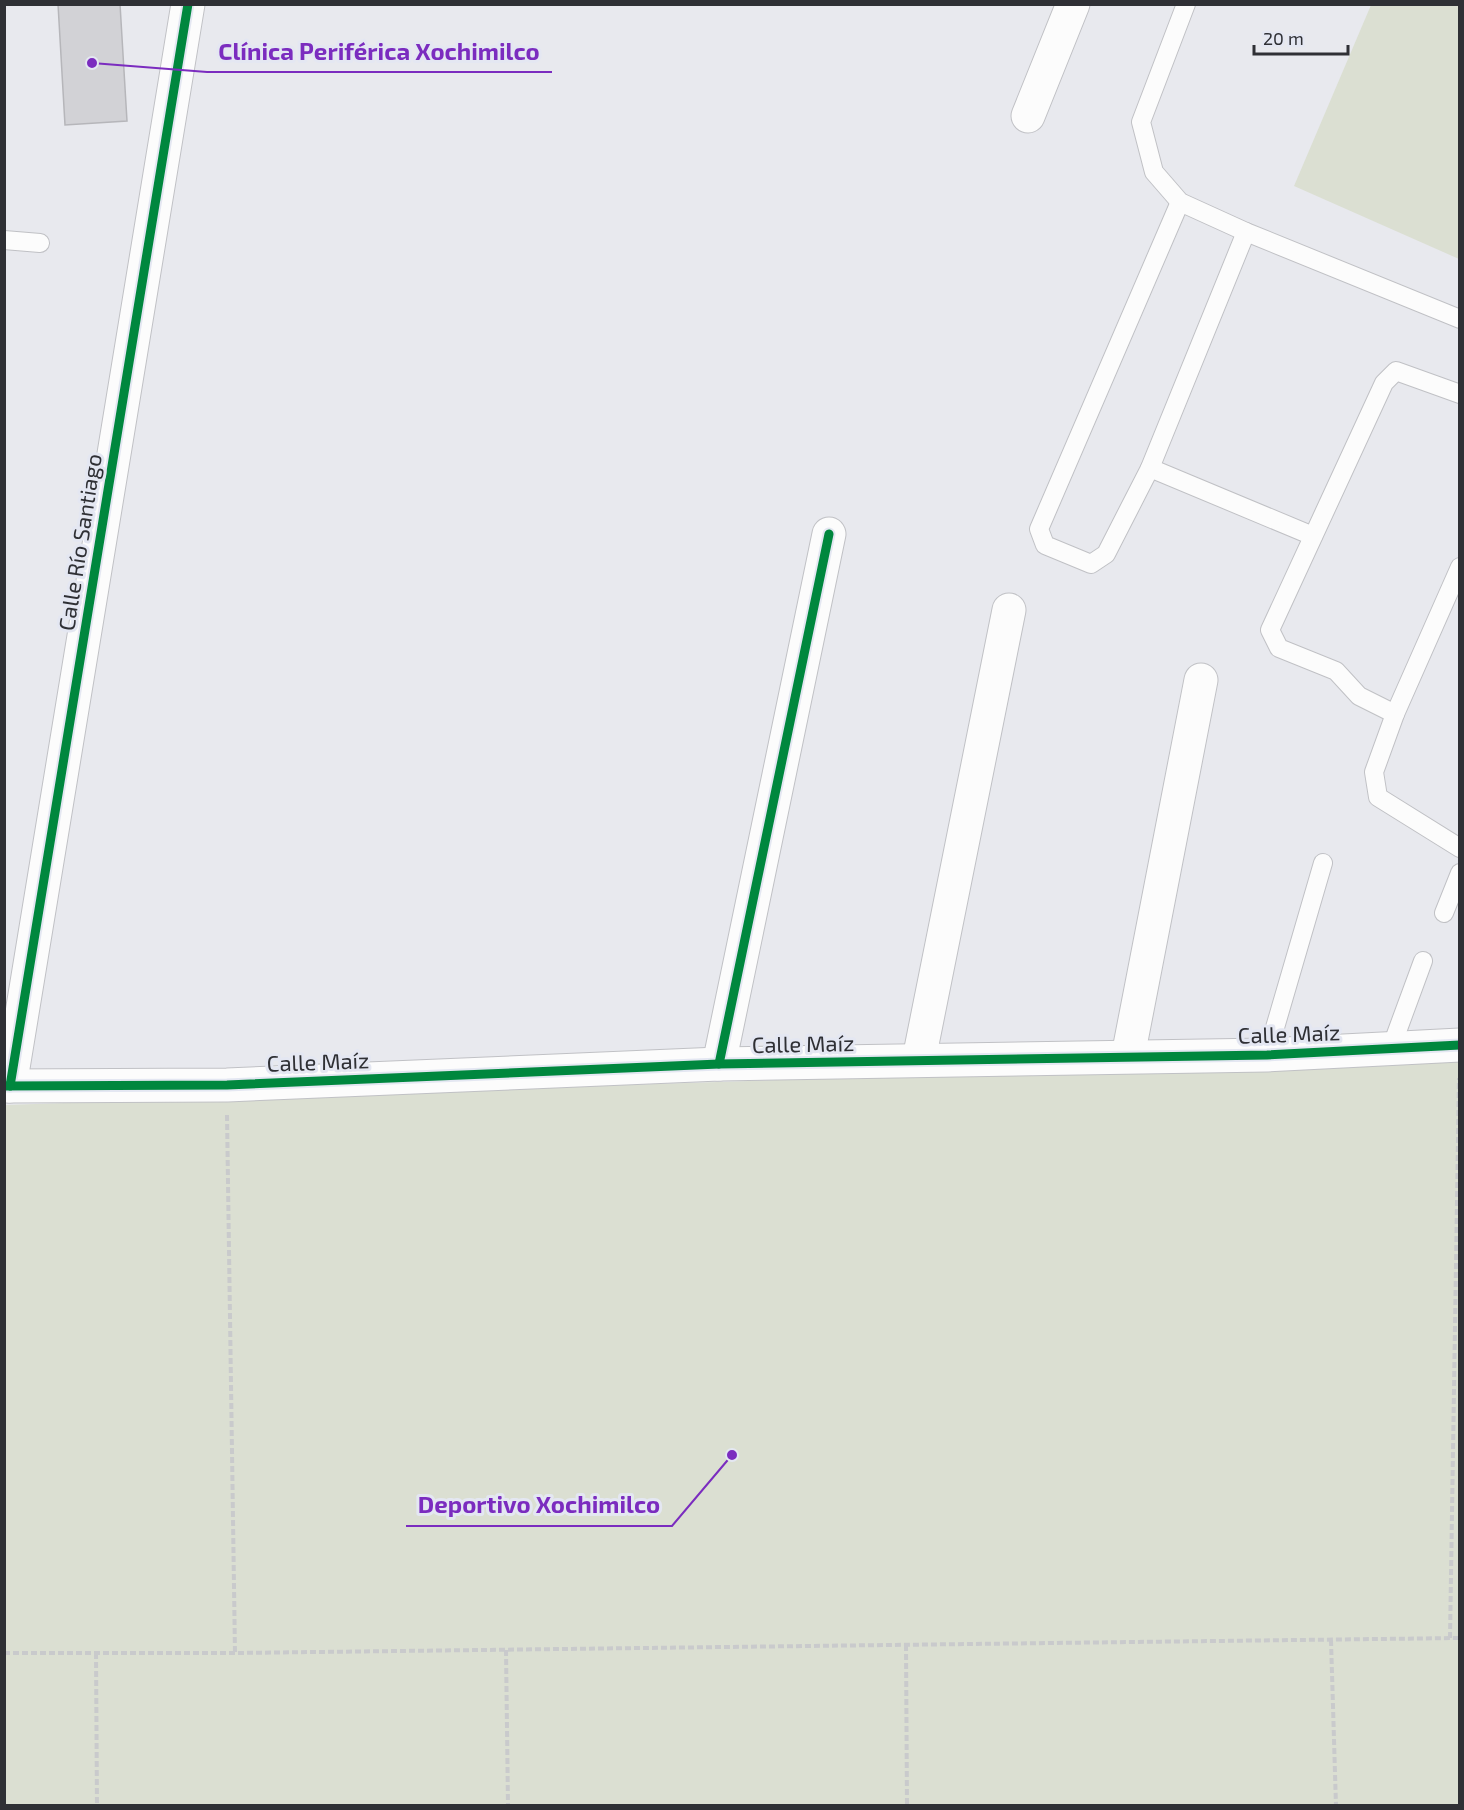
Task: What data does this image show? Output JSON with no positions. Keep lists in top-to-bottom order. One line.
{"streets":{"street":["Calle Río Santiago","Calle Maíz"]},"crossings":[["Calle Río Santiago","Calle Maíz"]],"places":["Clínica Periférica Xochimilco","Deportivo Xochimilco"],"scale_bar":"20 m"}
